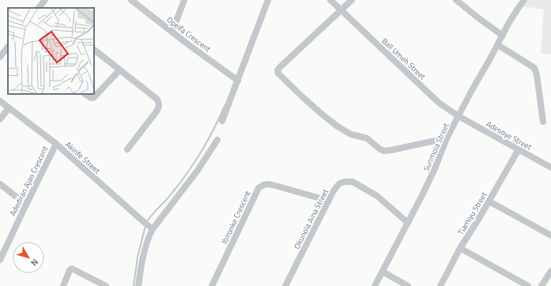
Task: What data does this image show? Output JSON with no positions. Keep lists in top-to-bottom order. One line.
{"streets":{"street":["Opeifa Crescent","Ball Umeh Street","Adesoye Street","Sunmola Street","Akinfe Street","Adediran Ajao Crescent","Tiamiyu Street","Ibironke Crescent","Okunola Aina Street"]},"crossings":[["Ball Umeh Street","Adesoye Street"],["Ball Umeh Street","Sunmola Street"],["Adesoye Street","Sunmola Street"],["Adesoye Street","Tiamiyu Street"],["Sunmola Street","Okunola Aina Street"],["Akinfe Street","Adediran Ajao Crescent"],["Ibironke Crescent","Okunola Aina Street"]],"north":"bottom right"}
